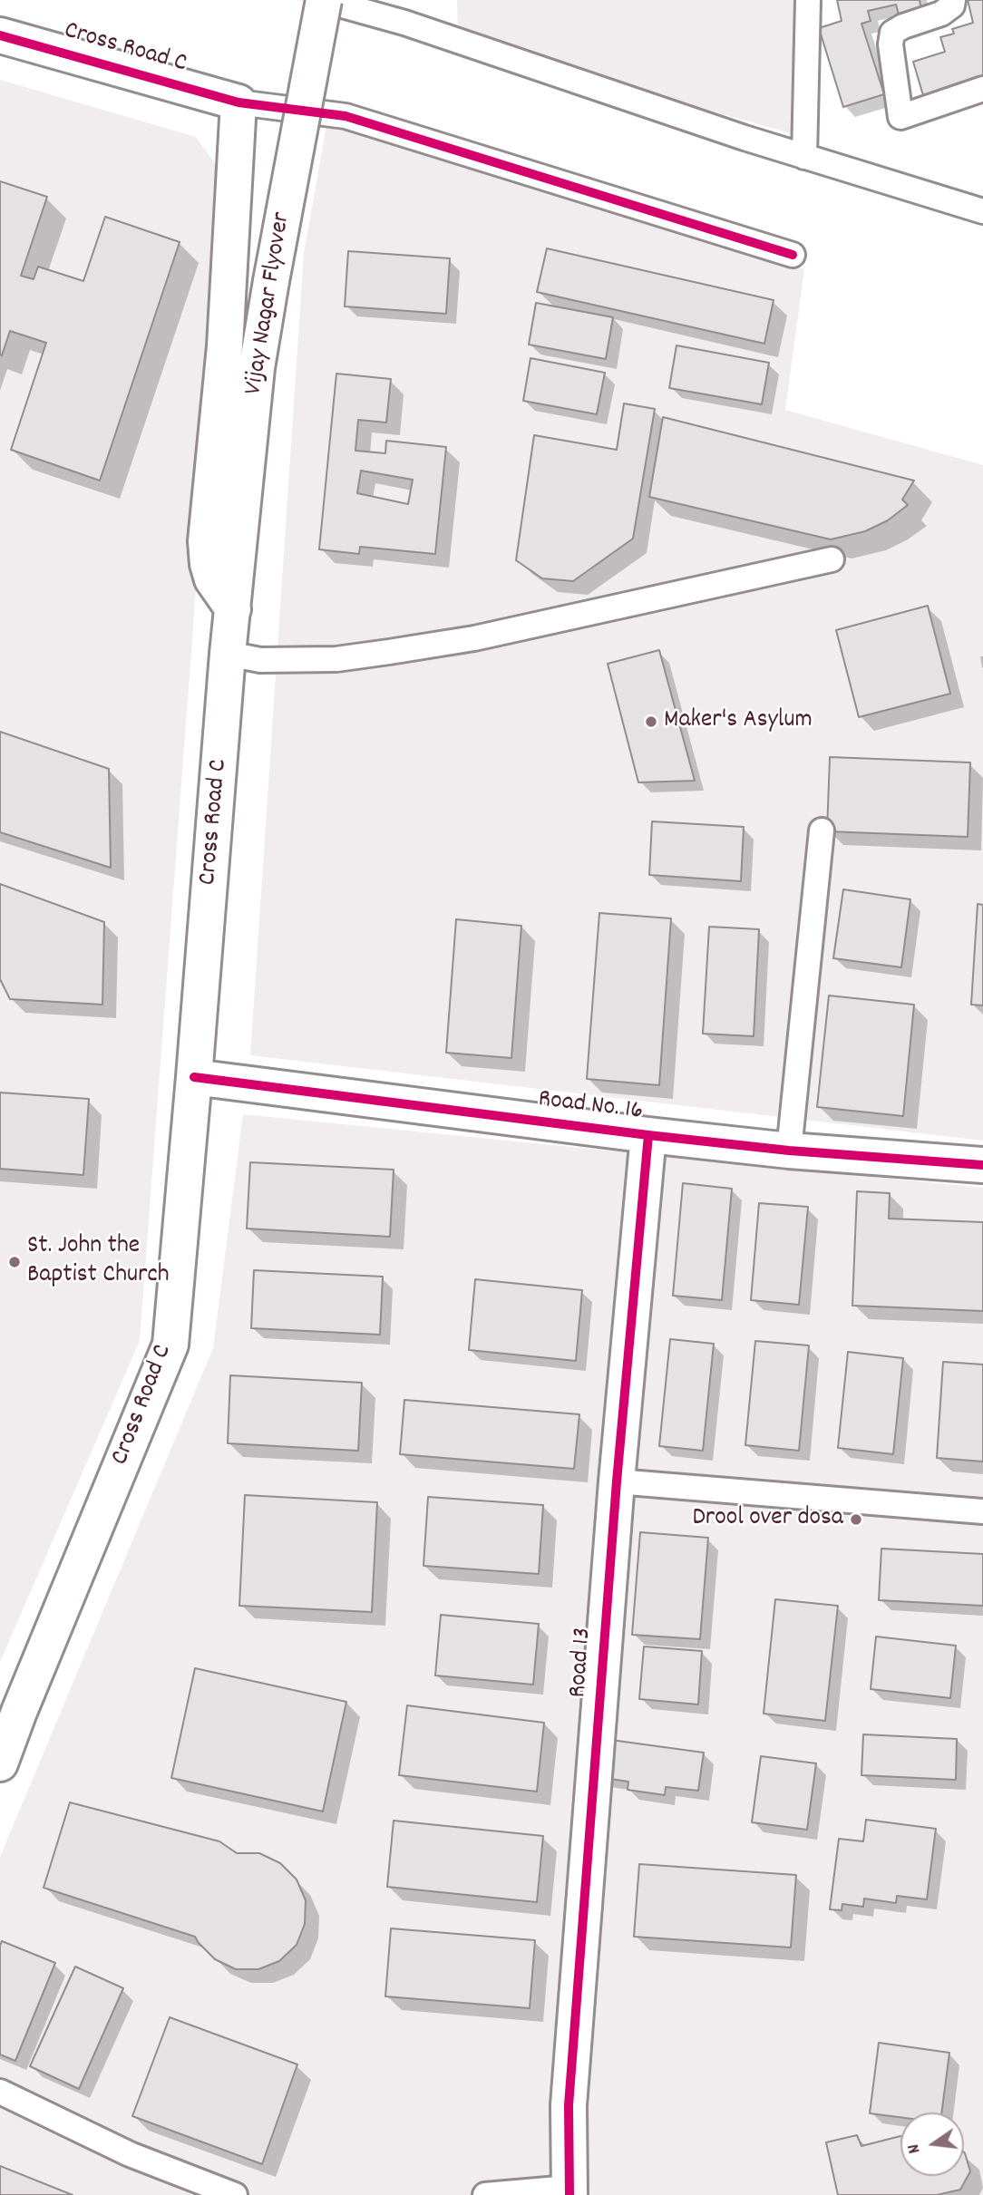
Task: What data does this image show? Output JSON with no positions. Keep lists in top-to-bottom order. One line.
{"streets":{"street":["Cross Road C","Vijay Nagar Flyover","Road No. 16","Road 13"]},"crossings":[["Cross Road C","Vijay Nagar Flyover"],["Cross Road C","Road No. 16"],["Road No. 16","Road 13"]],"places":["Maker's Asylum","St. John the Baptist Church","Drool over dosa"],"north":"left"}
